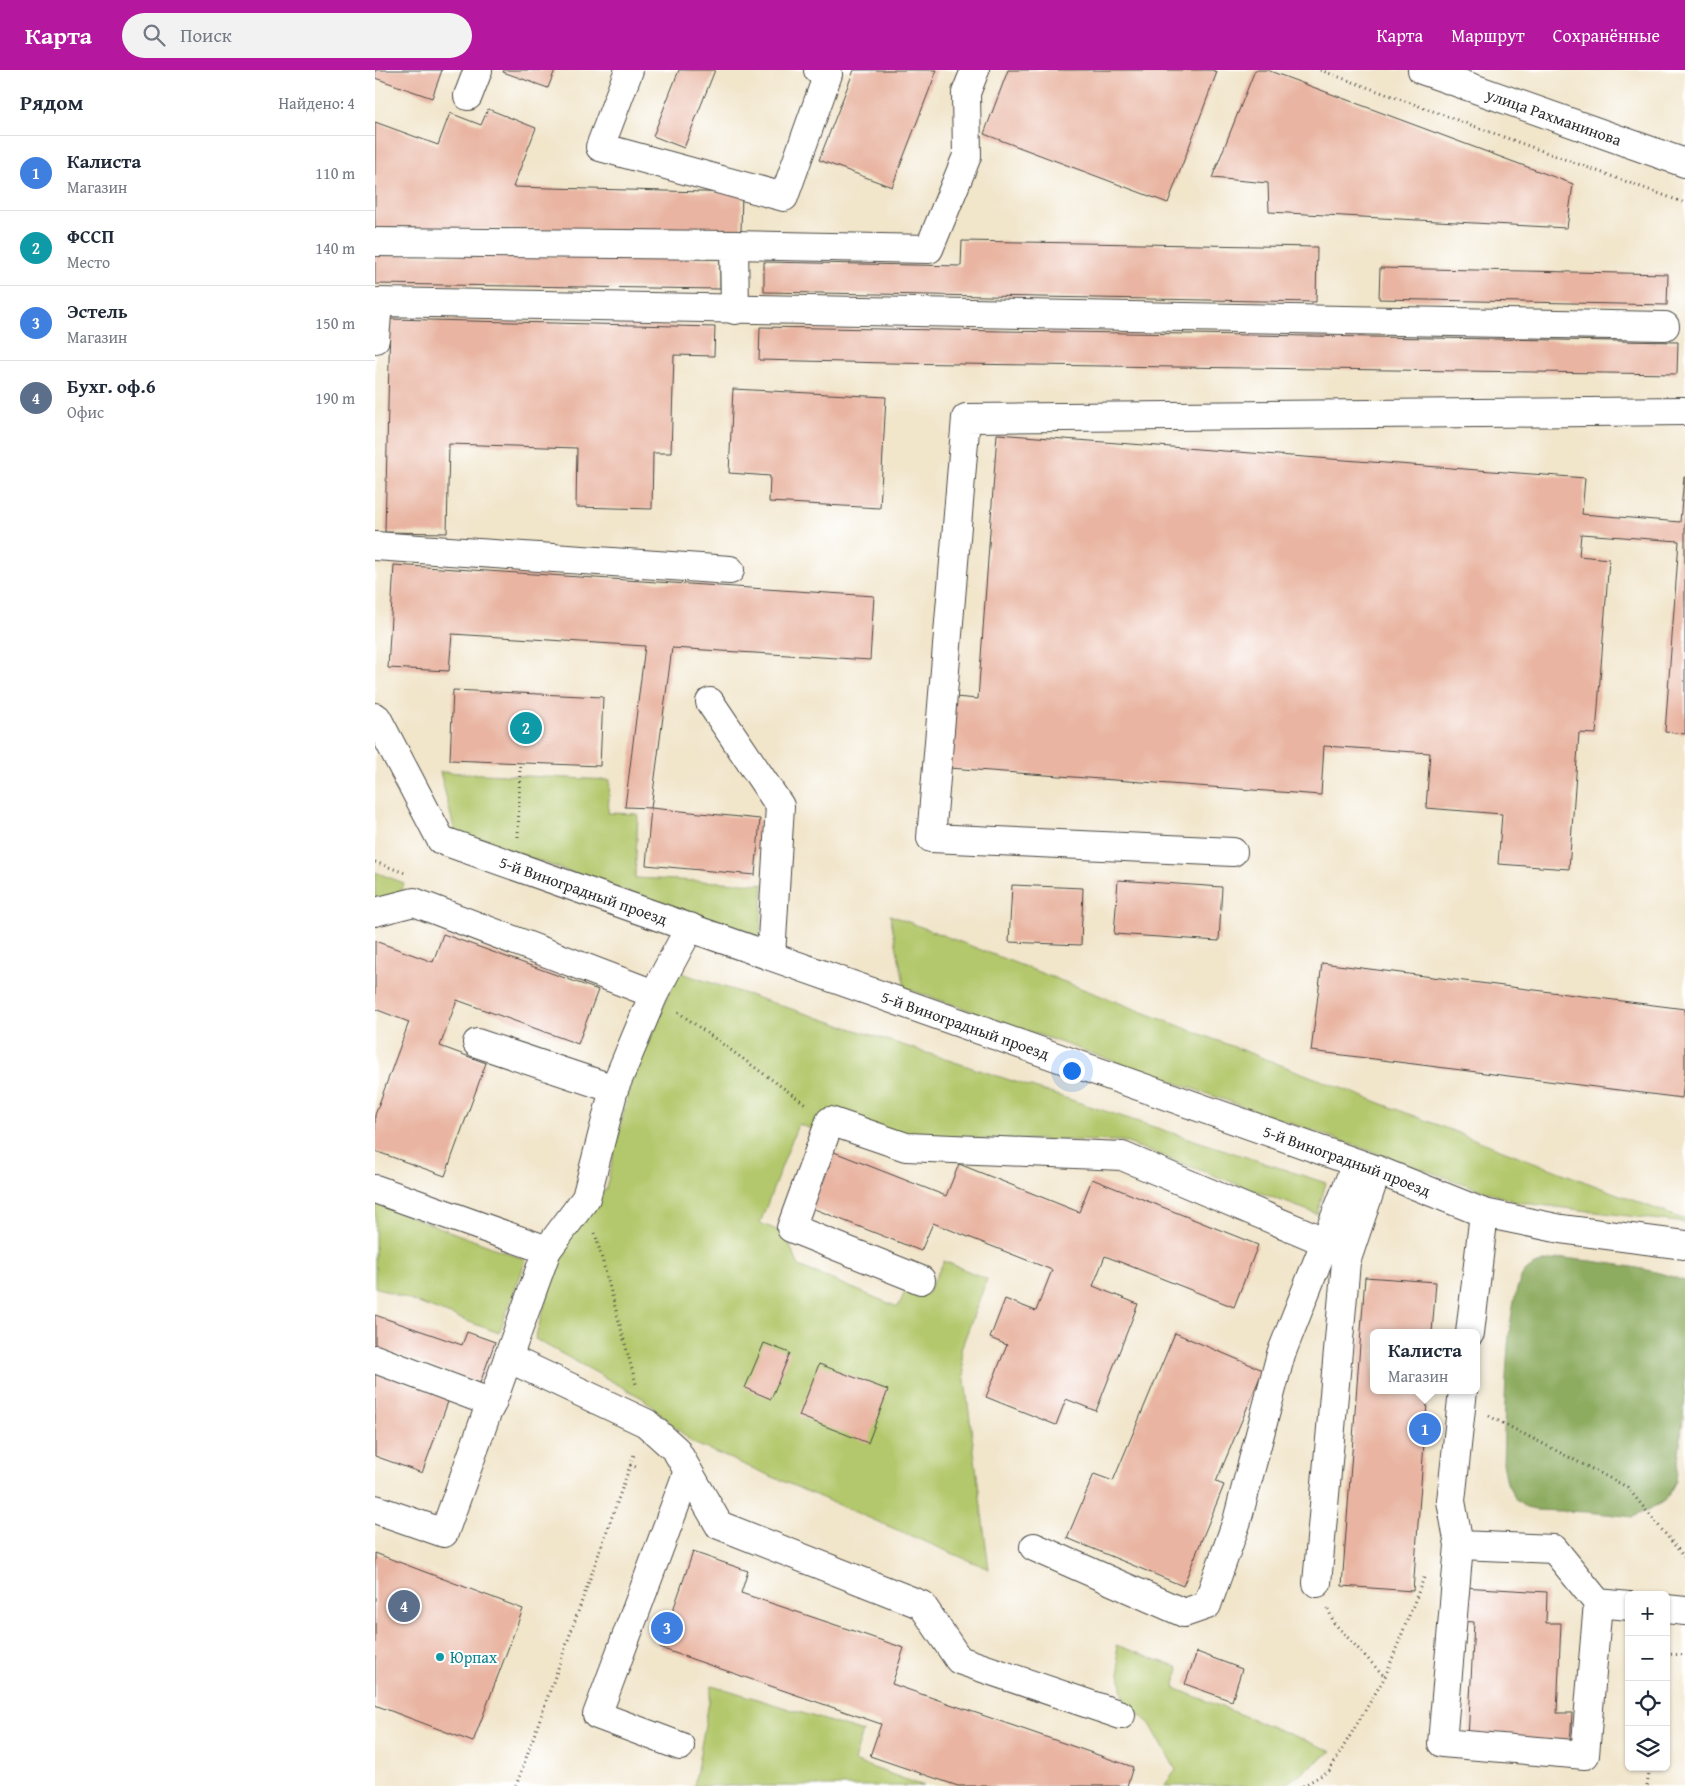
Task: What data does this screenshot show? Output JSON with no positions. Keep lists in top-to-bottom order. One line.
{"streets":{"street":["улица Рахманинова","5-й Виноградный проезд"]},"places":["Юрпах"],"page":{"header":"Карта","search":"Поиск","nav":["Карта","Маршрут","Сохранённые"],"heading":["Рядом","Найдено: 4"],"list":[{"mark":"1","name":"Калиста","note":"Магазин","value":"110 m"},{"mark":"2","name":"ФССП","note":"Место","value":"140 m"},{"mark":"3","name":"Эстель","note":"Магазин","value":"150 m"},{"mark":"4","name":"Бухг. оф.6","note":"Офис","value":"190 m"}],"pins":["2","1","4","3"],"popup":["Калиста","Магазин"],"map_buttons":["+","−"]}}
